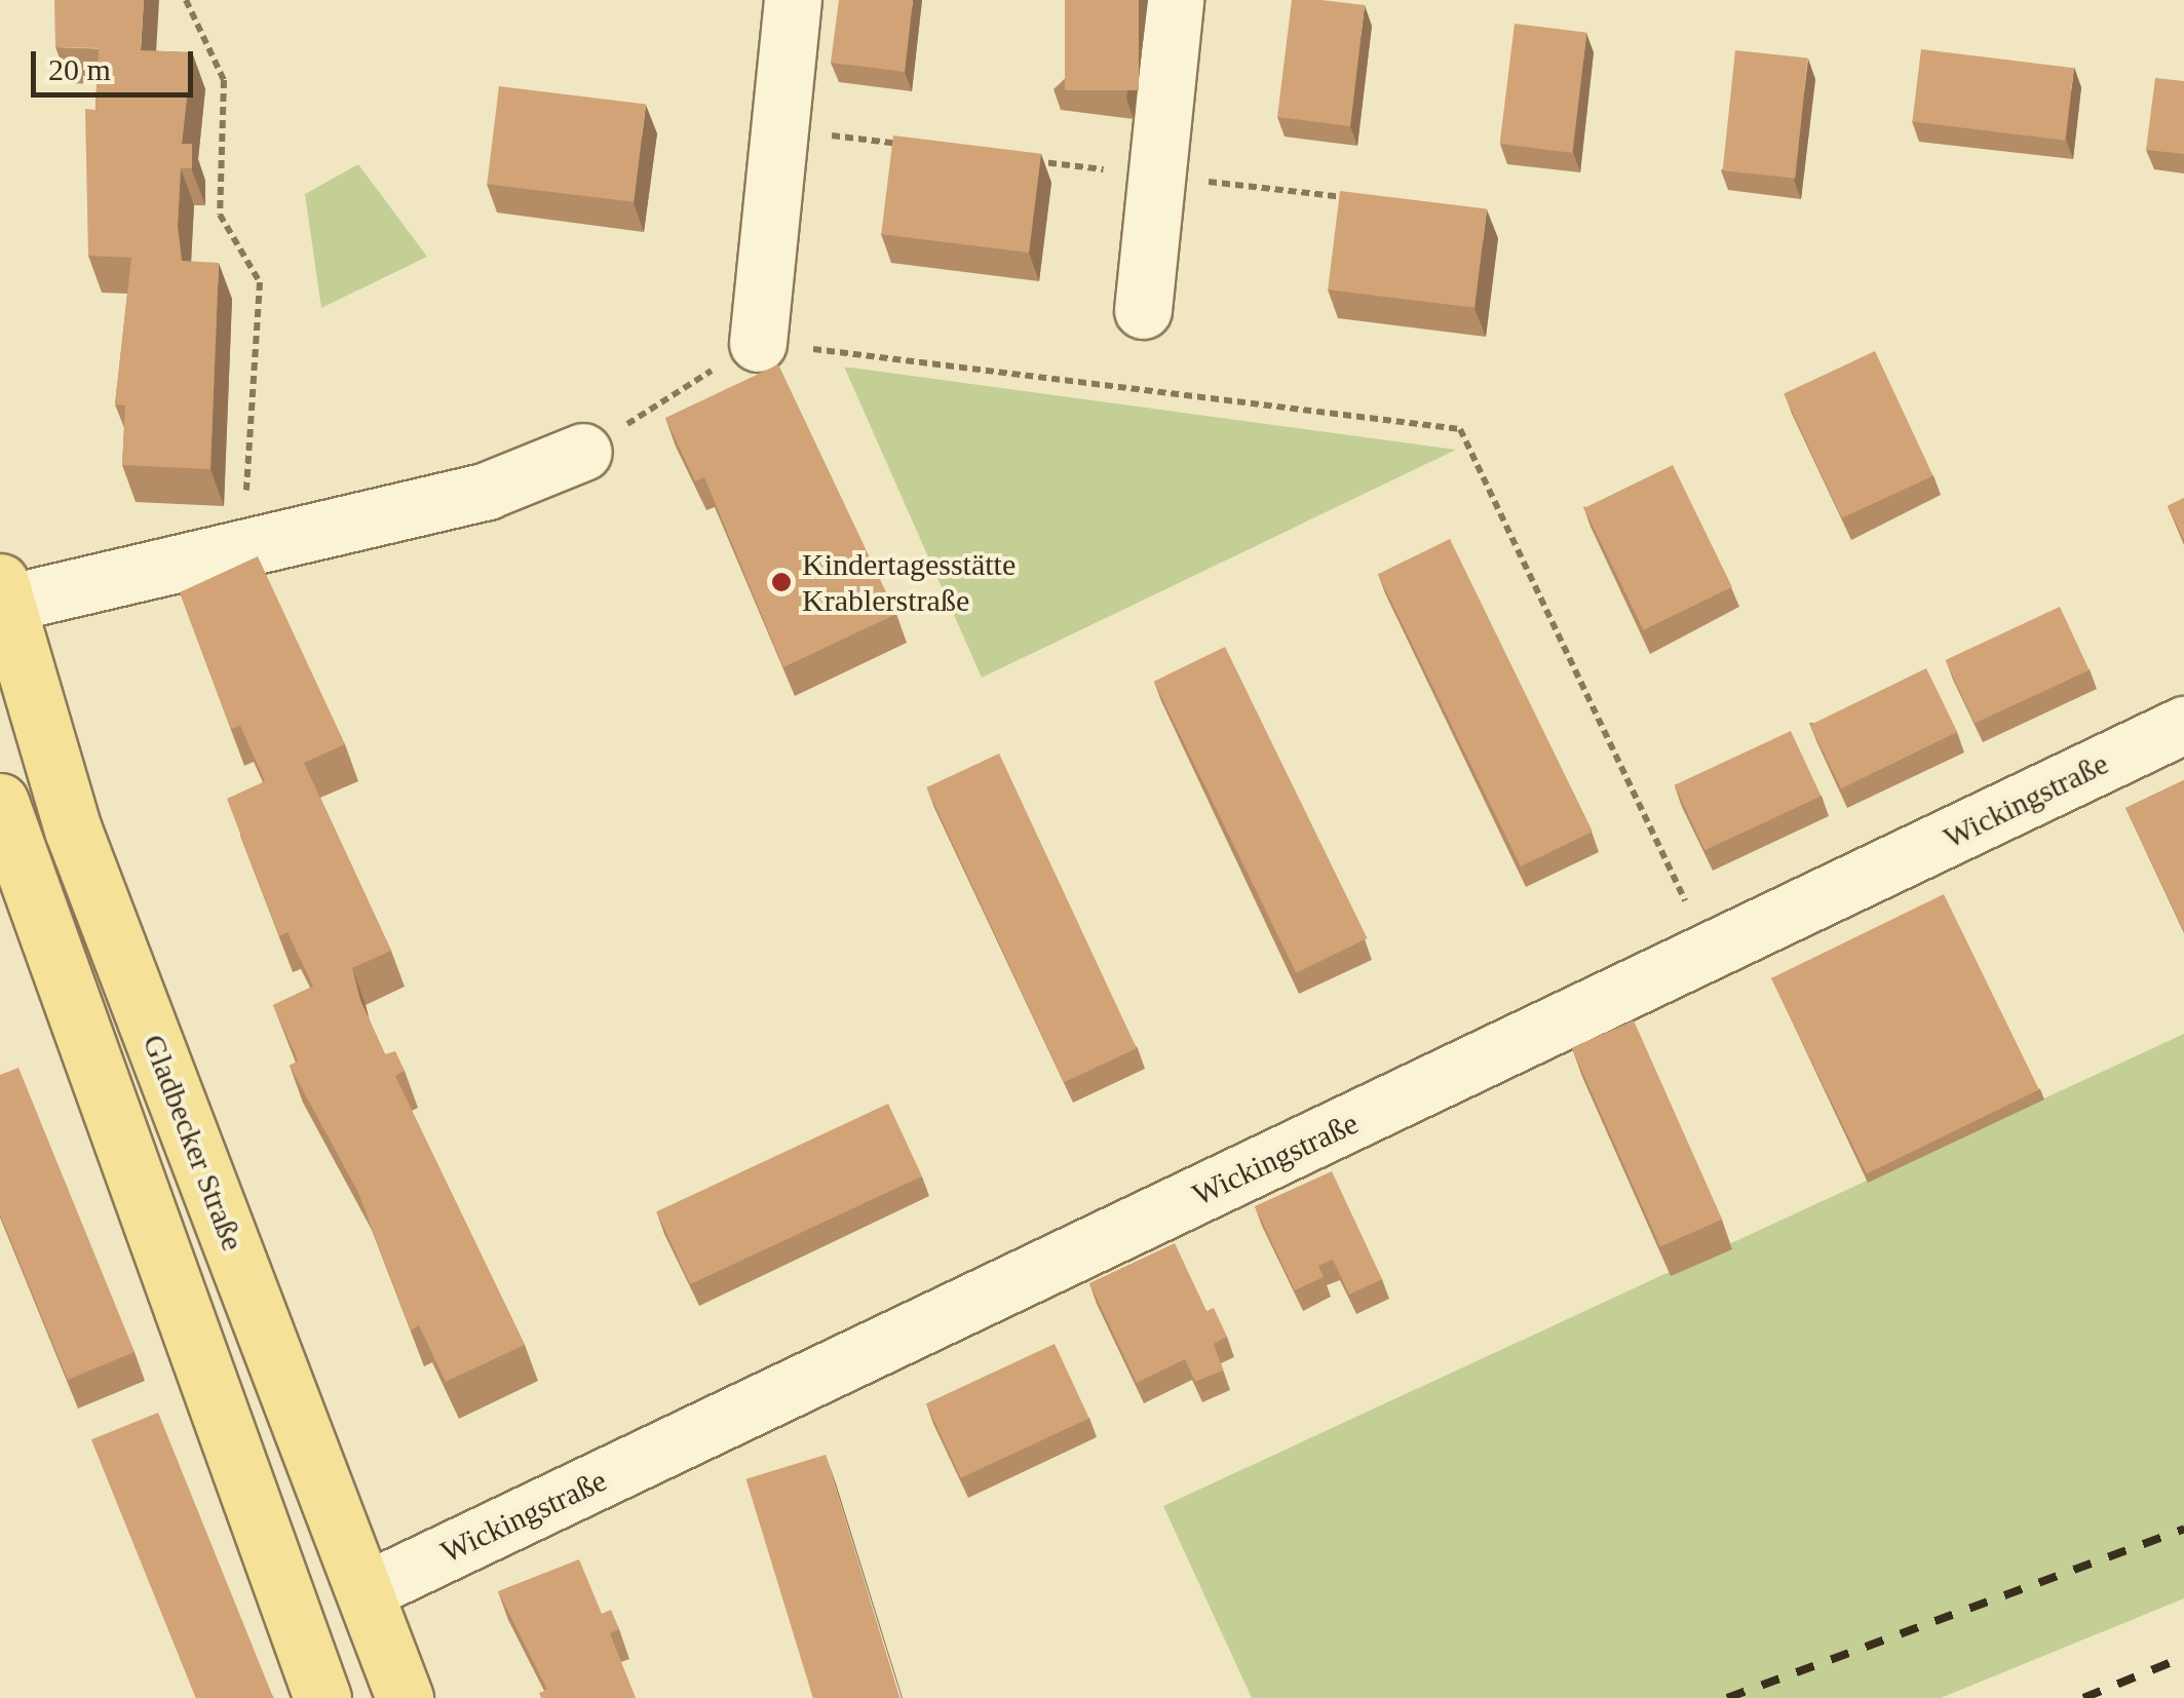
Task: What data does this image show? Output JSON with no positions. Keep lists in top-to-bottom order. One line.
{"streets":{"main road":["Gladbecker Straße"],"street":["Wickingstraße"]},"crossings":[["Wickingstraße","Gladbecker Straße"]],"places":["Kindertagesstätte Krablerstraße"],"scale_bar":"20 m"}
